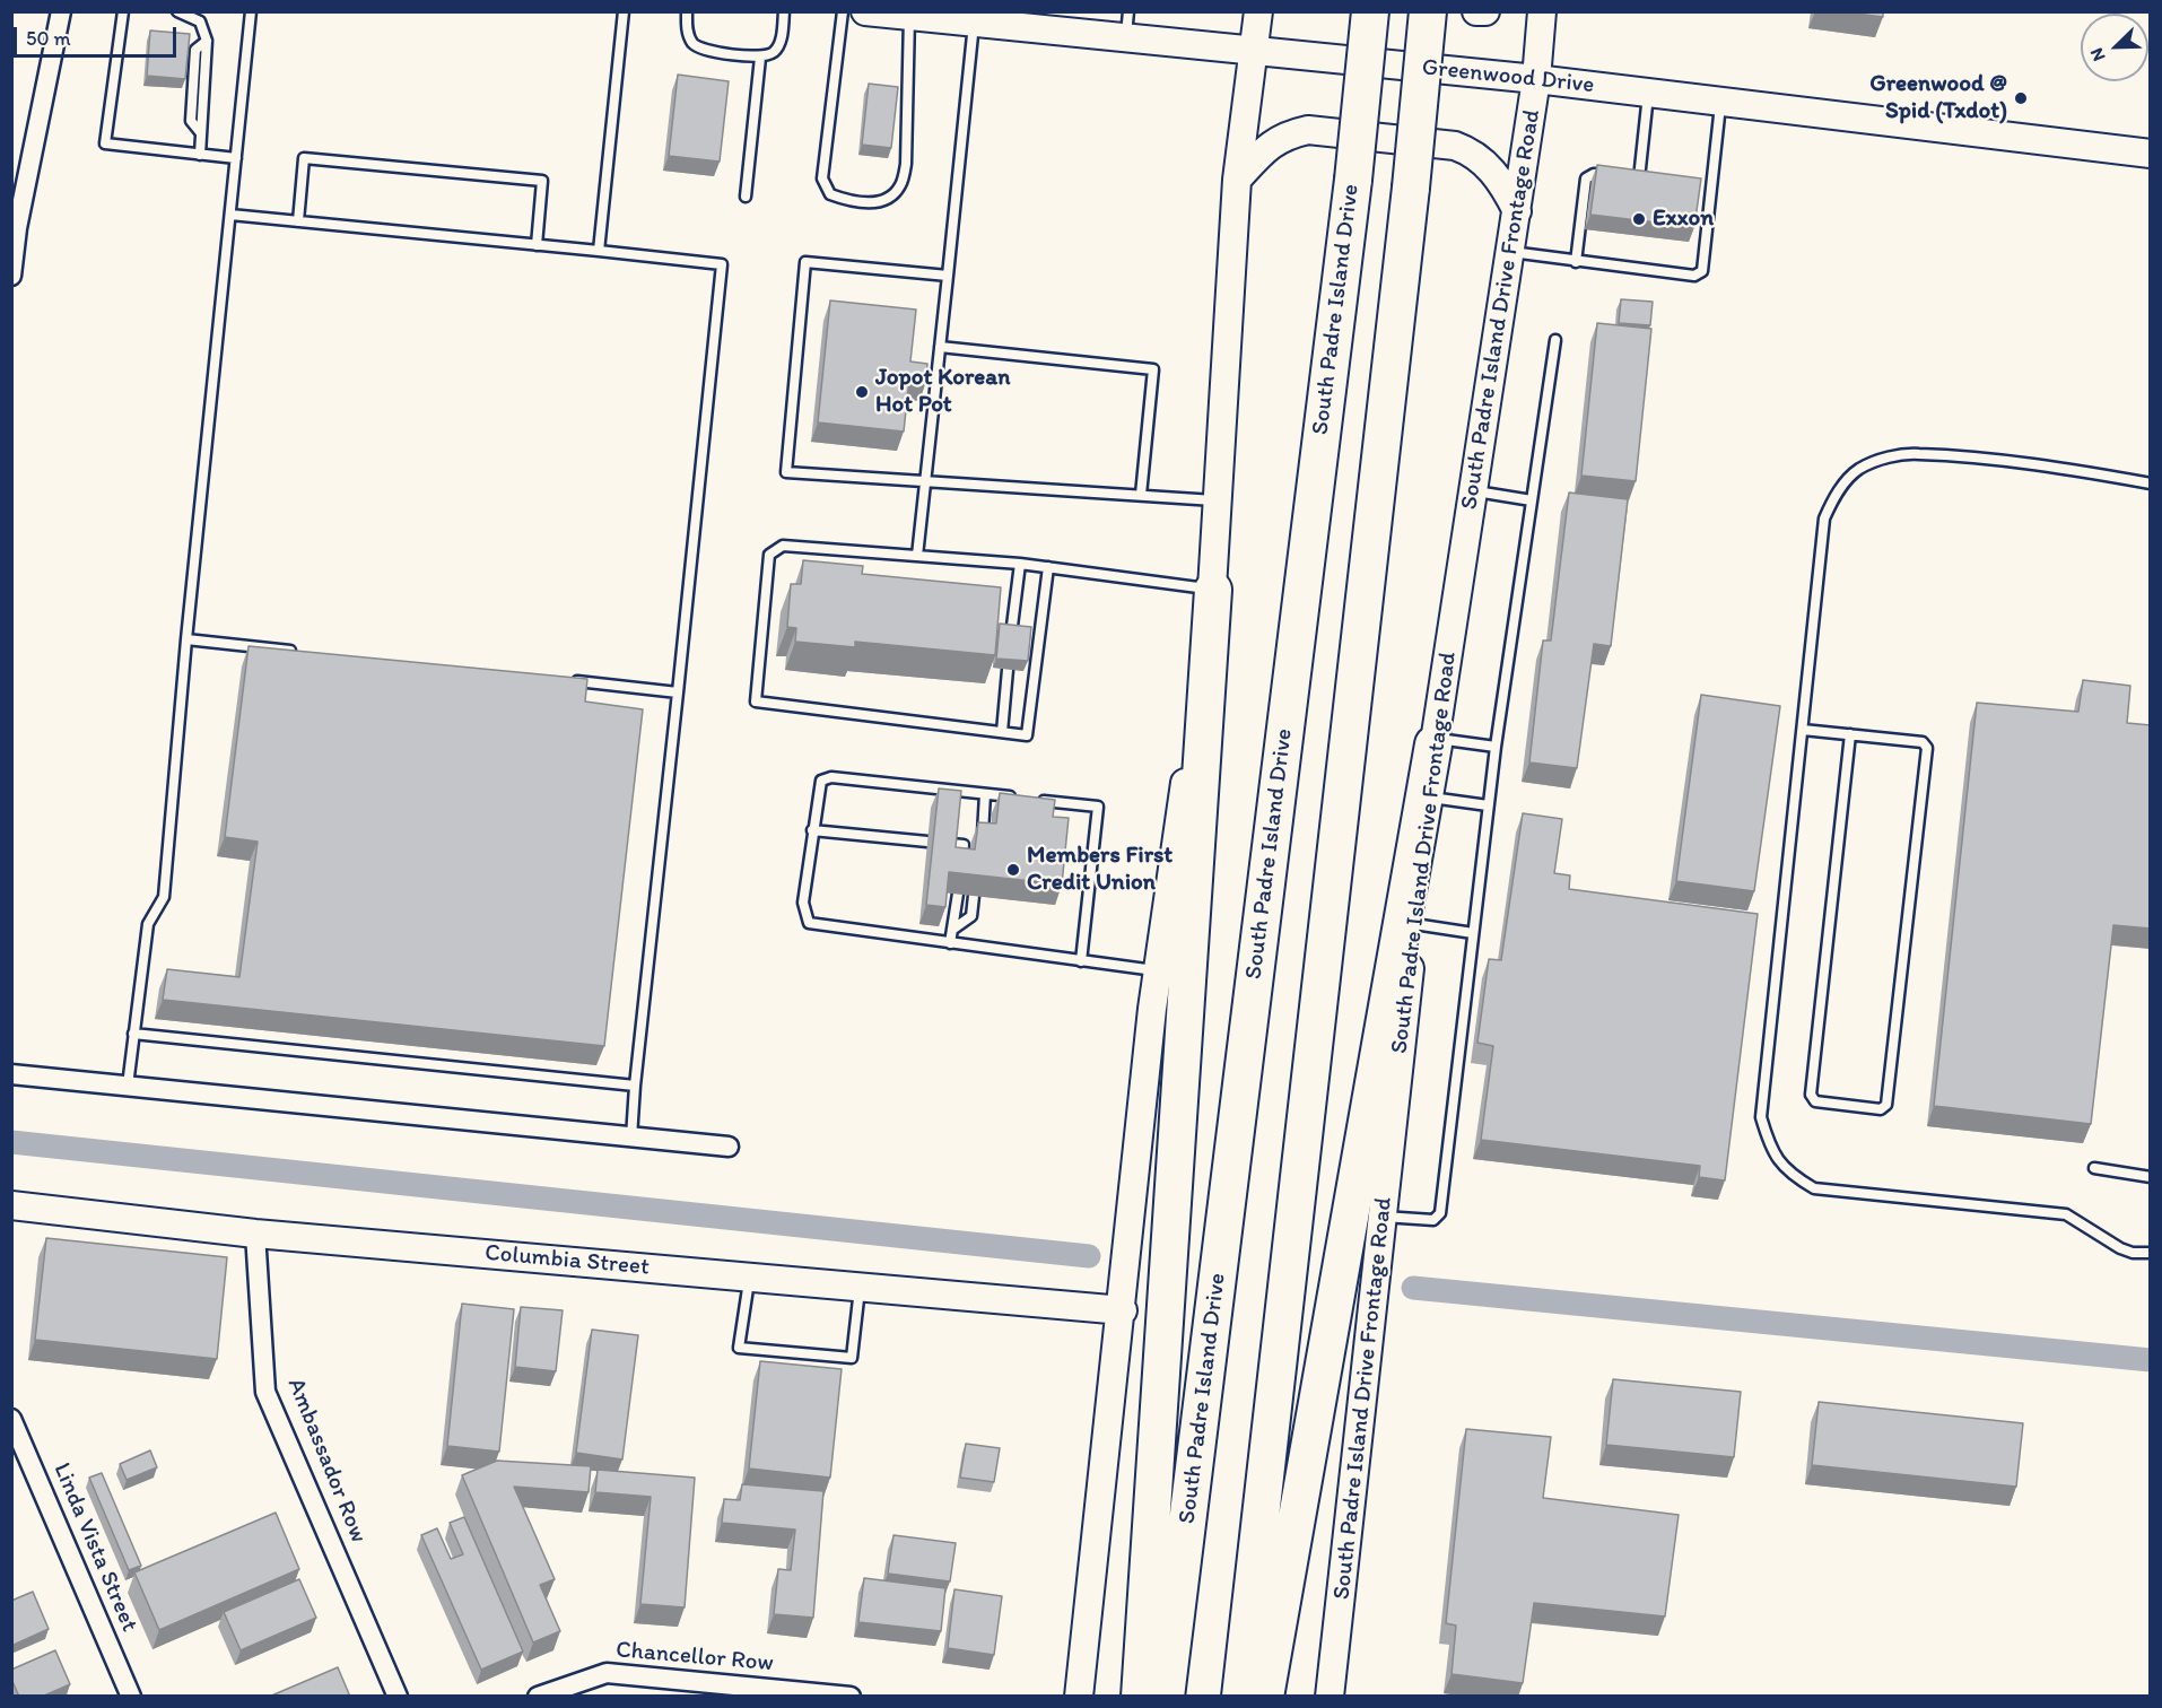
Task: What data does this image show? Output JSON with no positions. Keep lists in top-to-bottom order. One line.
{"streets":{"highway":["South Padre Island Drive"],"main road":["Greenwood Drive","South Padre Island Drive Frontage Road","Columbia Street"],"street":["Ambassador Row","Linda Vista Street","Chancellor Row"]},"crossings":[["Greenwood Drive","South Padre Island Drive Frontage Road"],["Columbia Street","Ambassador Row"]],"places":["Greenwood @ Spid (Txdot)","Exxon","Jopot Korean Hot Pot","Members First Credit Union"],"scale_bar":"50 m","north":"bottom left"}
